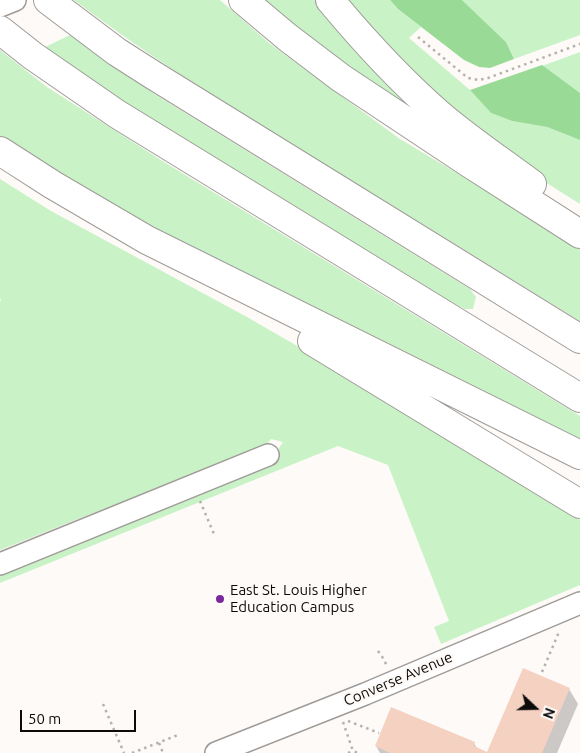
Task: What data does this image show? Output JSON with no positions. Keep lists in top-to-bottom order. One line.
{"streets":{"street":["Converse Avenue"]},"places":["East St. Louis Higher Education Campus"],"scale_bar":"50 m","north":"right"}
